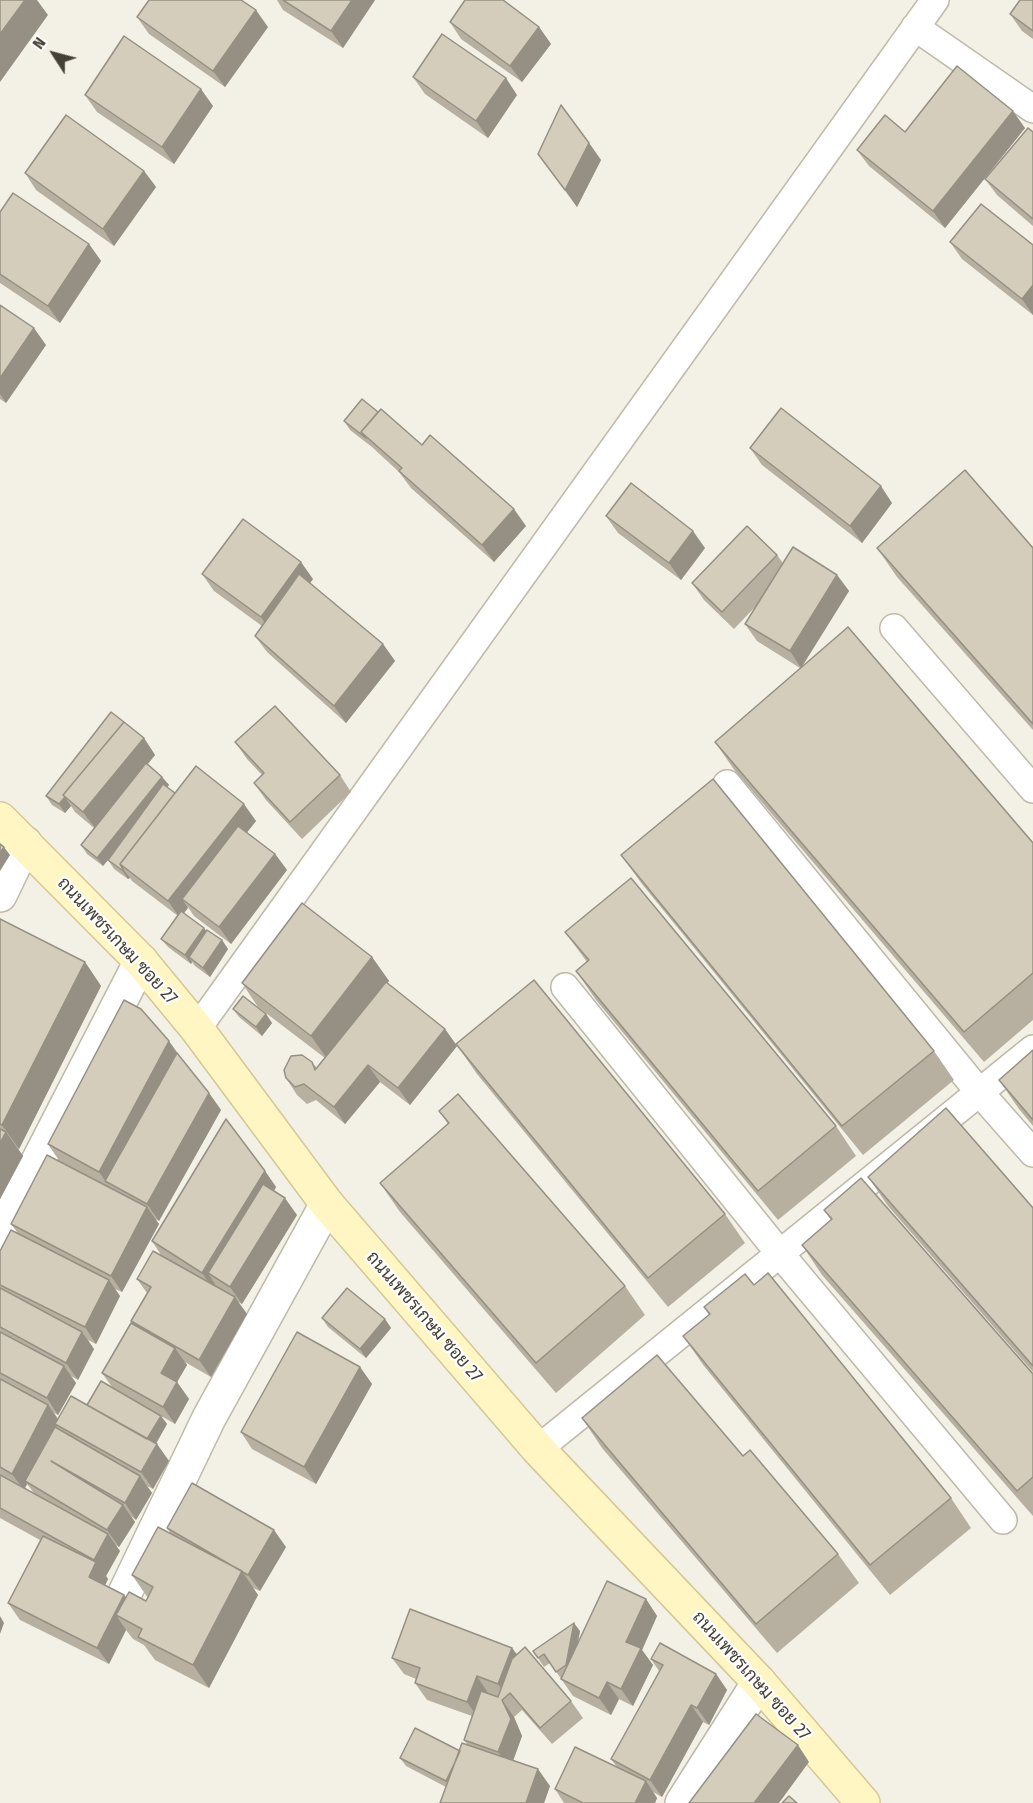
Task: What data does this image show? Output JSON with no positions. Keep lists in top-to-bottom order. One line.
{"streets":{"street":["ถนนเพชรเกษม ซอย 27"]},"north":"top left"}
